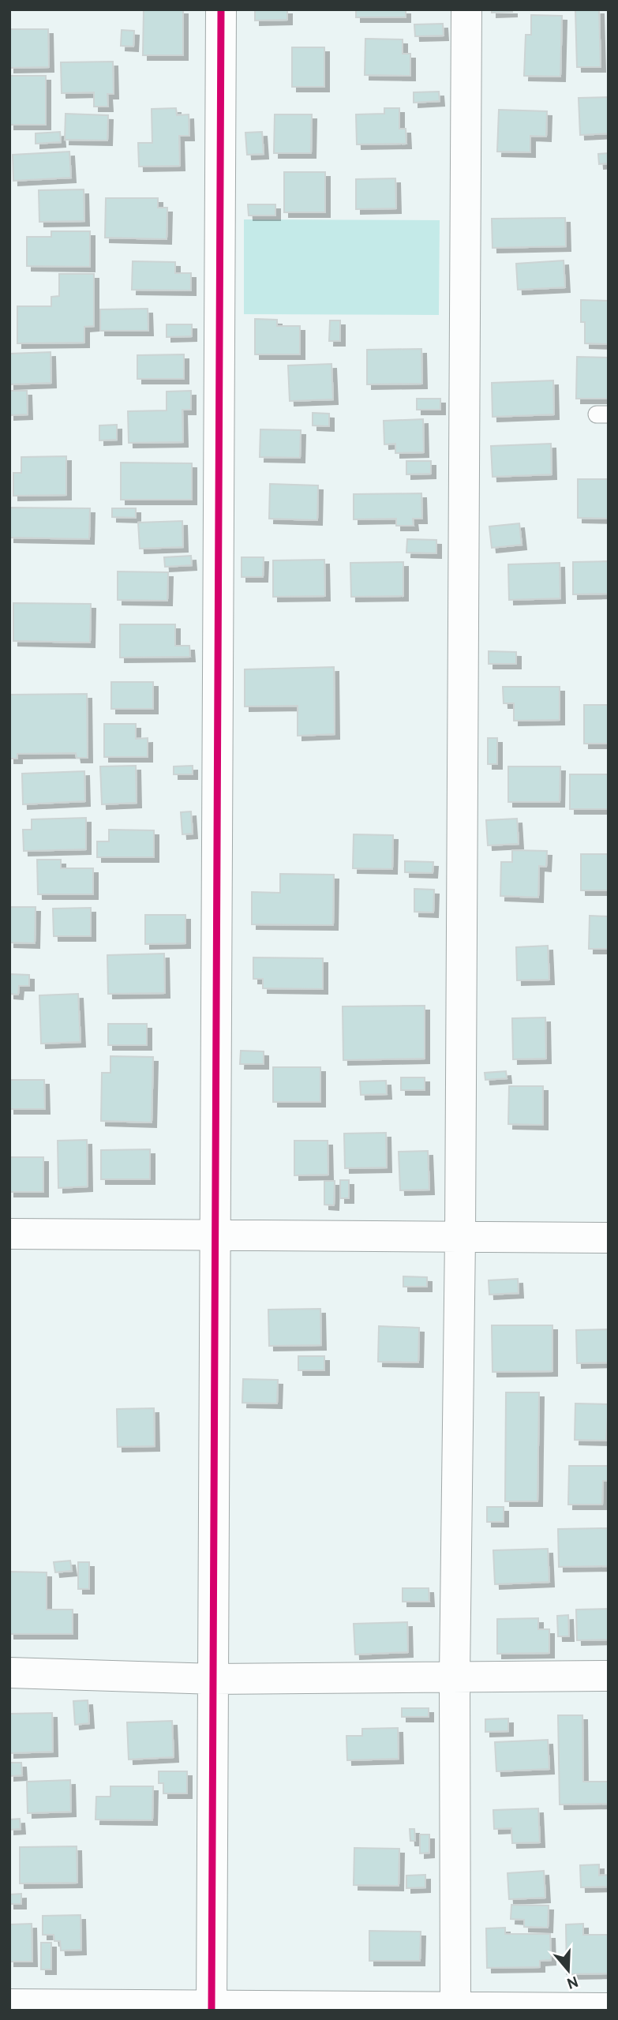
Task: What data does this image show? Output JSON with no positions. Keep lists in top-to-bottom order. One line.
{"north":"bottom"}
